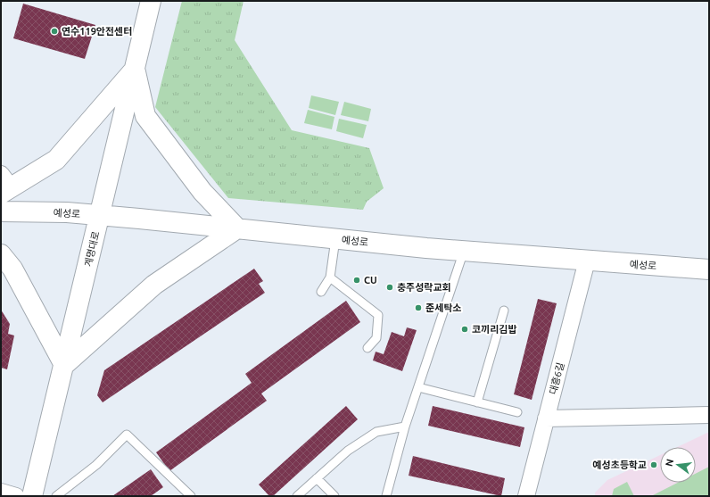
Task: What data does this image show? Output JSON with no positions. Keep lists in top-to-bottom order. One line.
{"streets":{"street":["예성로","계명대로","대흥6길"]},"crossings":[["예성로","계명대로"],["예성로","대흥6길"]],"places":["연수119안전센터","CU","충주성락교회","준세탁소","코끼리김밥","예성초등학교"],"north":"left"}
